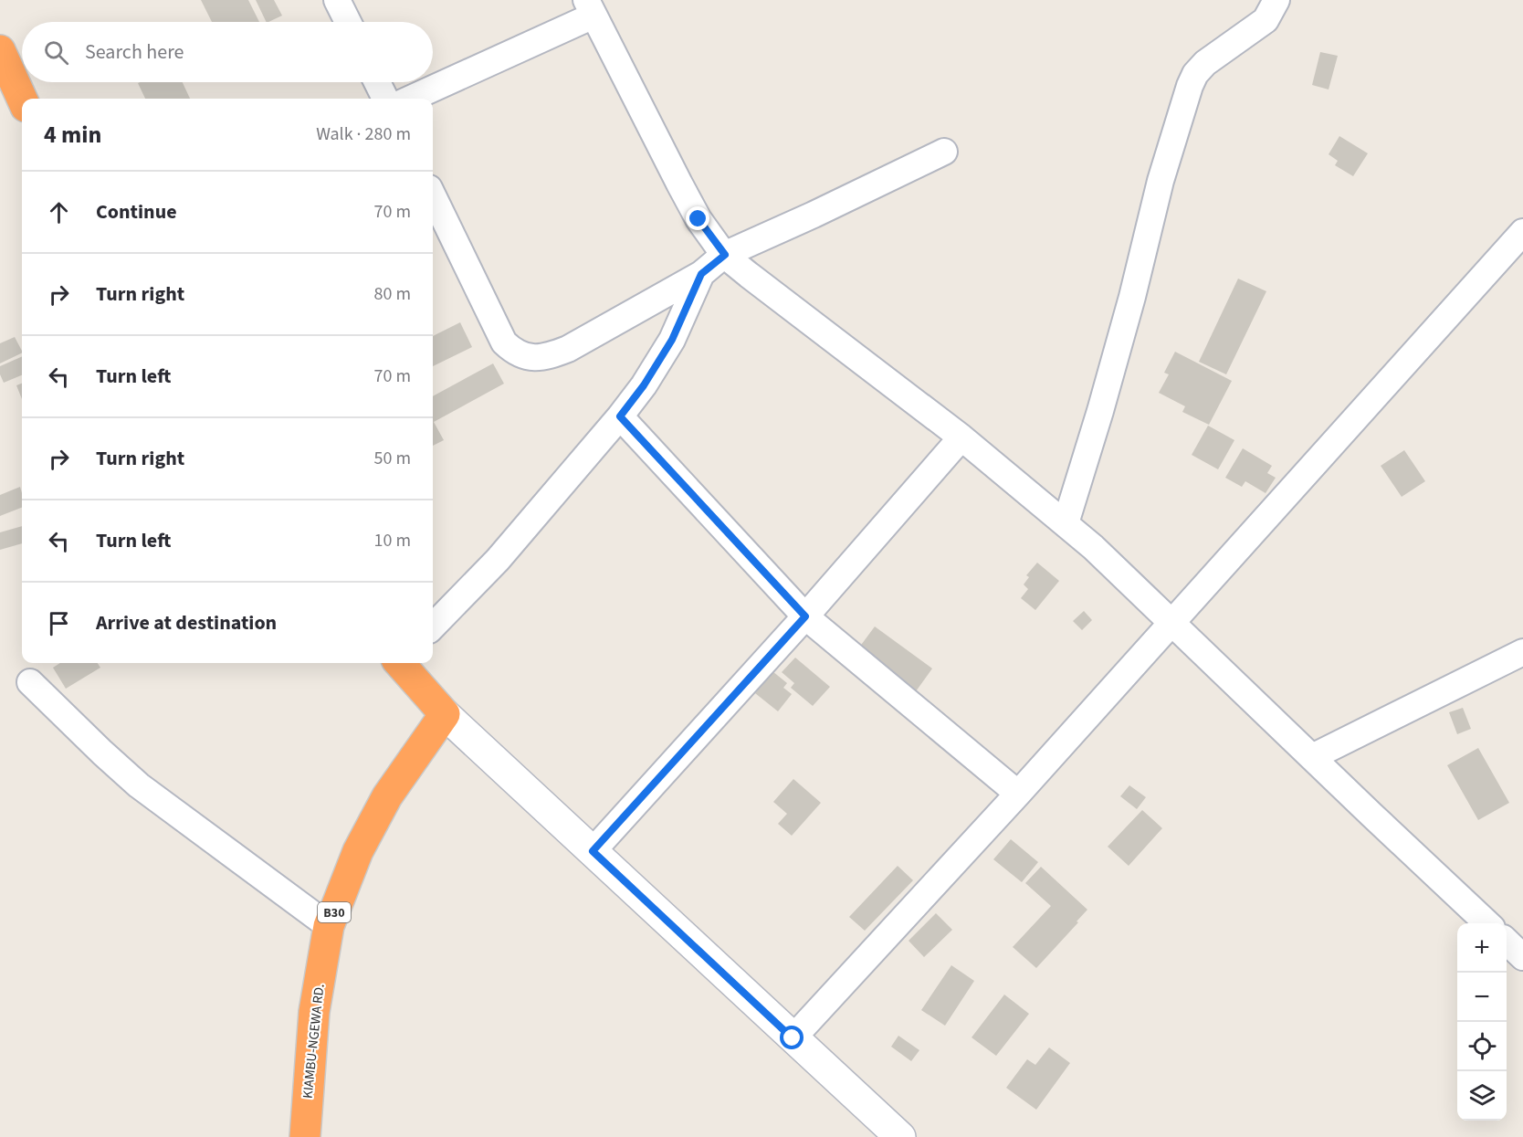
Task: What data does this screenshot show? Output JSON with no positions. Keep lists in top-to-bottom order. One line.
{"streets":{"highway":["B30","KIAMBU-NGEWA RD."]},"page":{"search":"Search here","heading":["4 min","Walk · 280 m"],"list":[["Continue","70 m"],["Turn right","80 m"],["Turn left","70 m"],["Turn right","50 m"],["Turn left","10 m"],"Arrive at destination"],"map_buttons":["+","−"]}}
